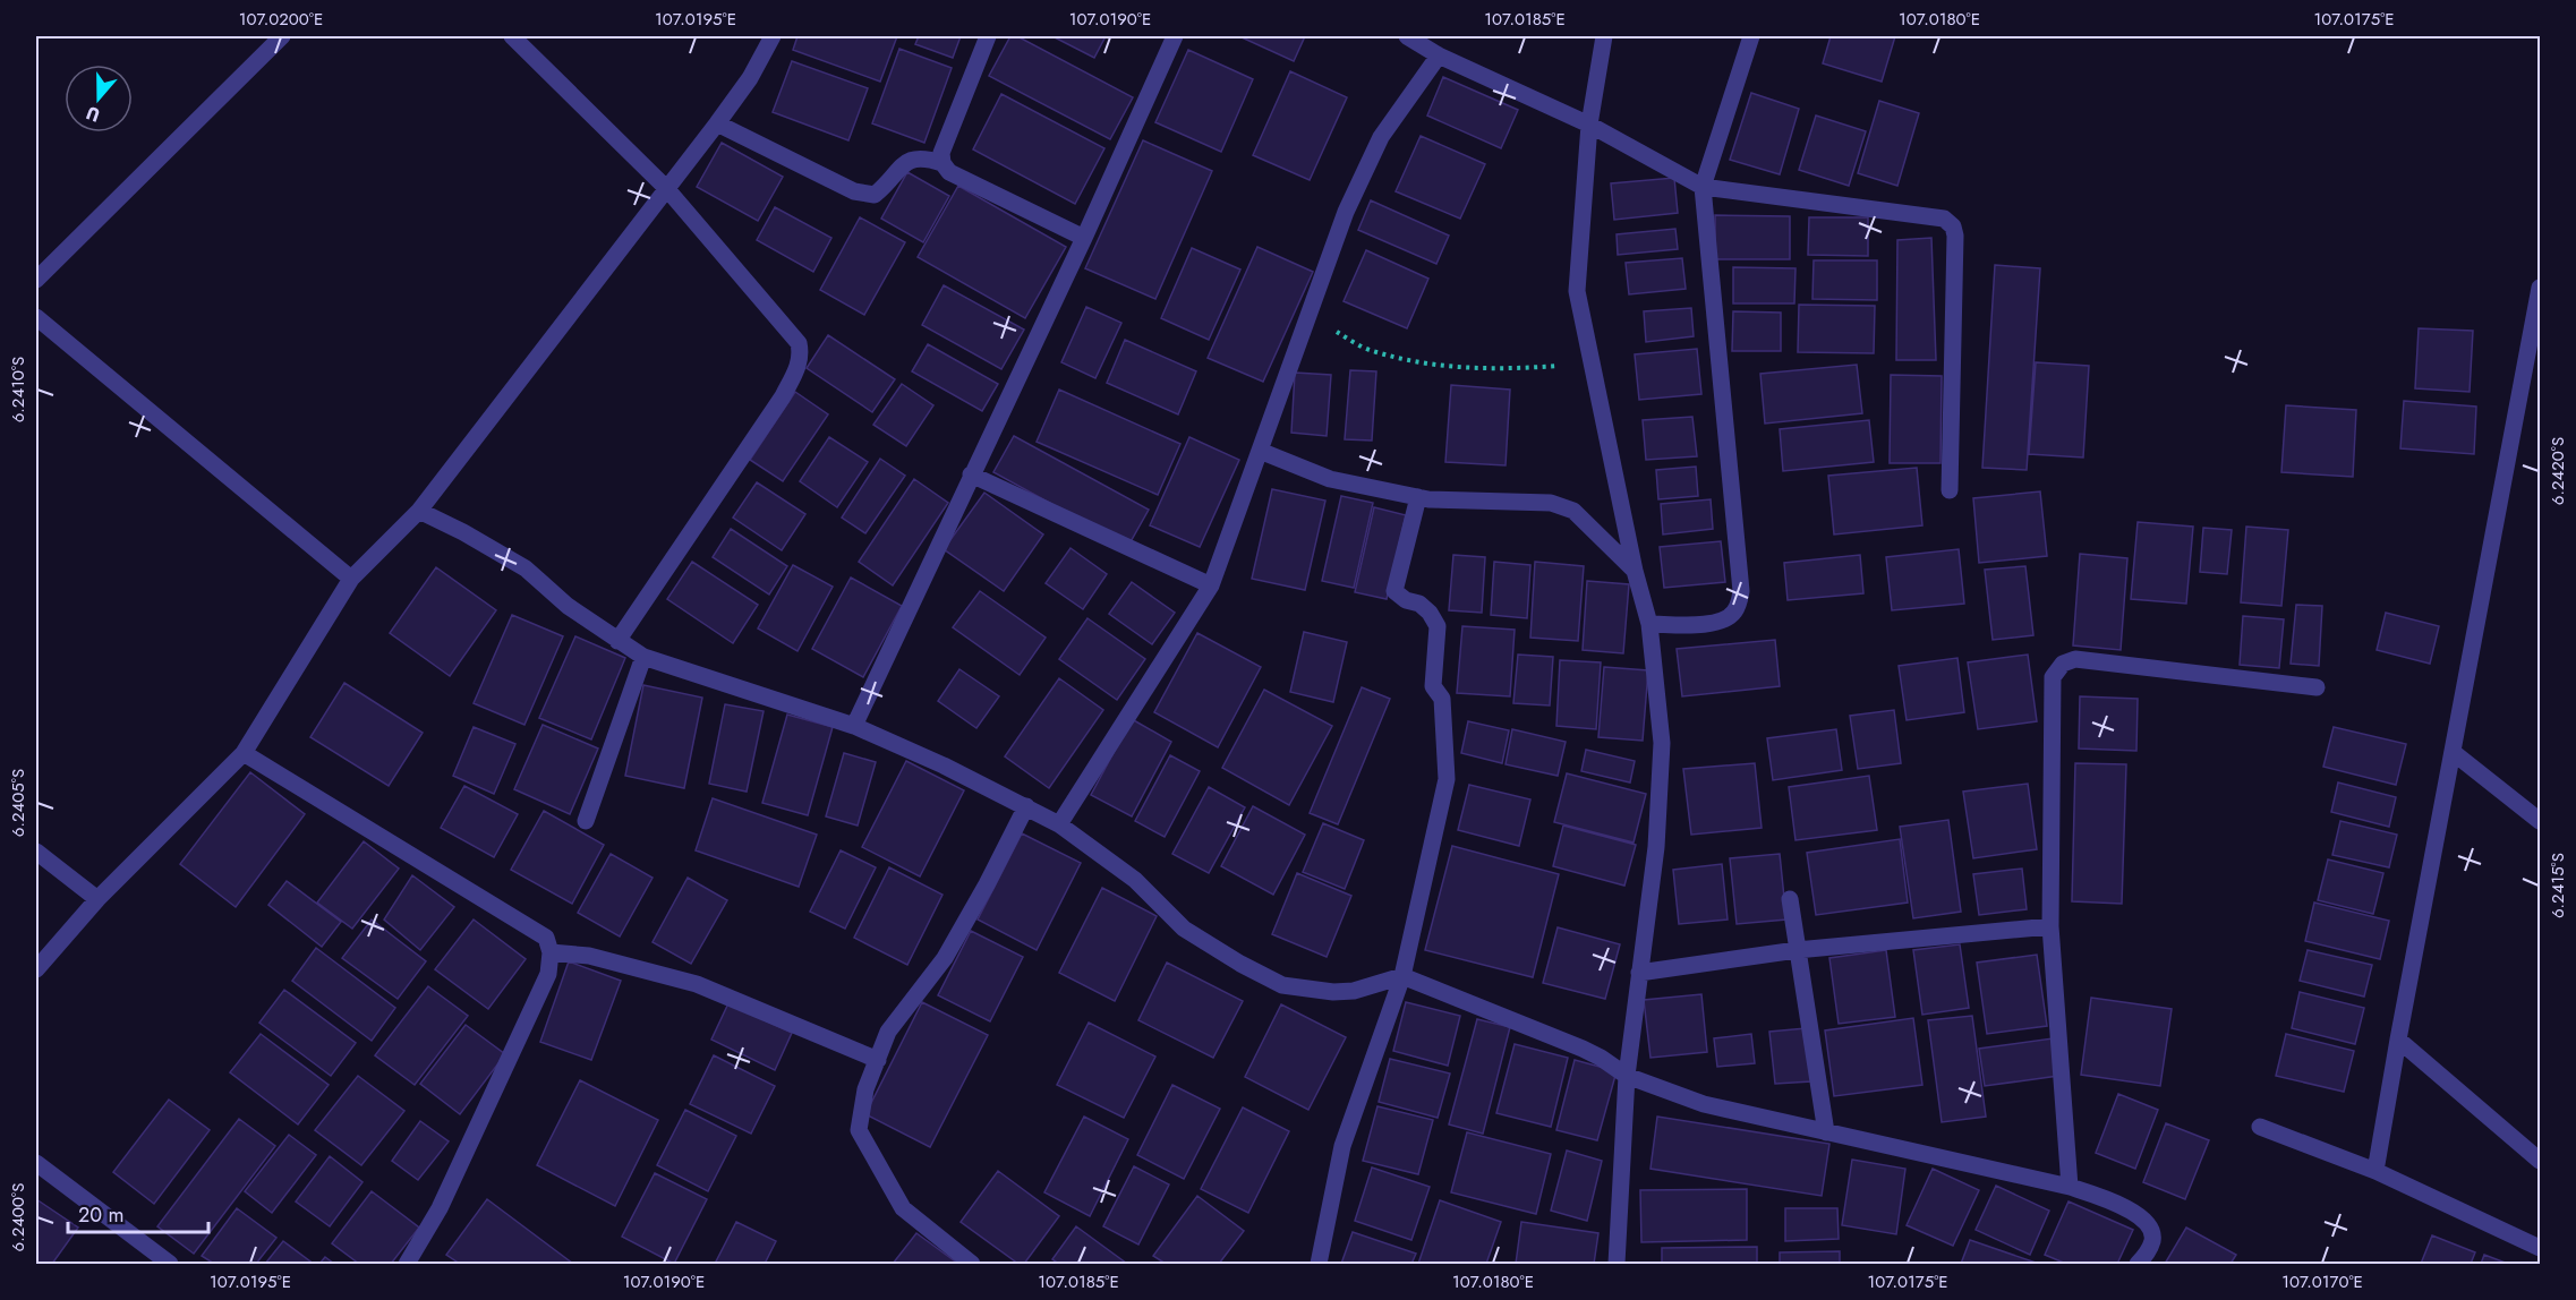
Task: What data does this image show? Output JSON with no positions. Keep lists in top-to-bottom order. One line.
{"scale_bar":"20 m","north":"bottom","coordinates":["107.0200°E","107.0195°E","107.0190°E","107.0185°E","107.0180°E","107.0175°E","6.2410°S","6.2420°S","6.2405°S","6.2415°S","6.2400°S","107.0170°E"]}
